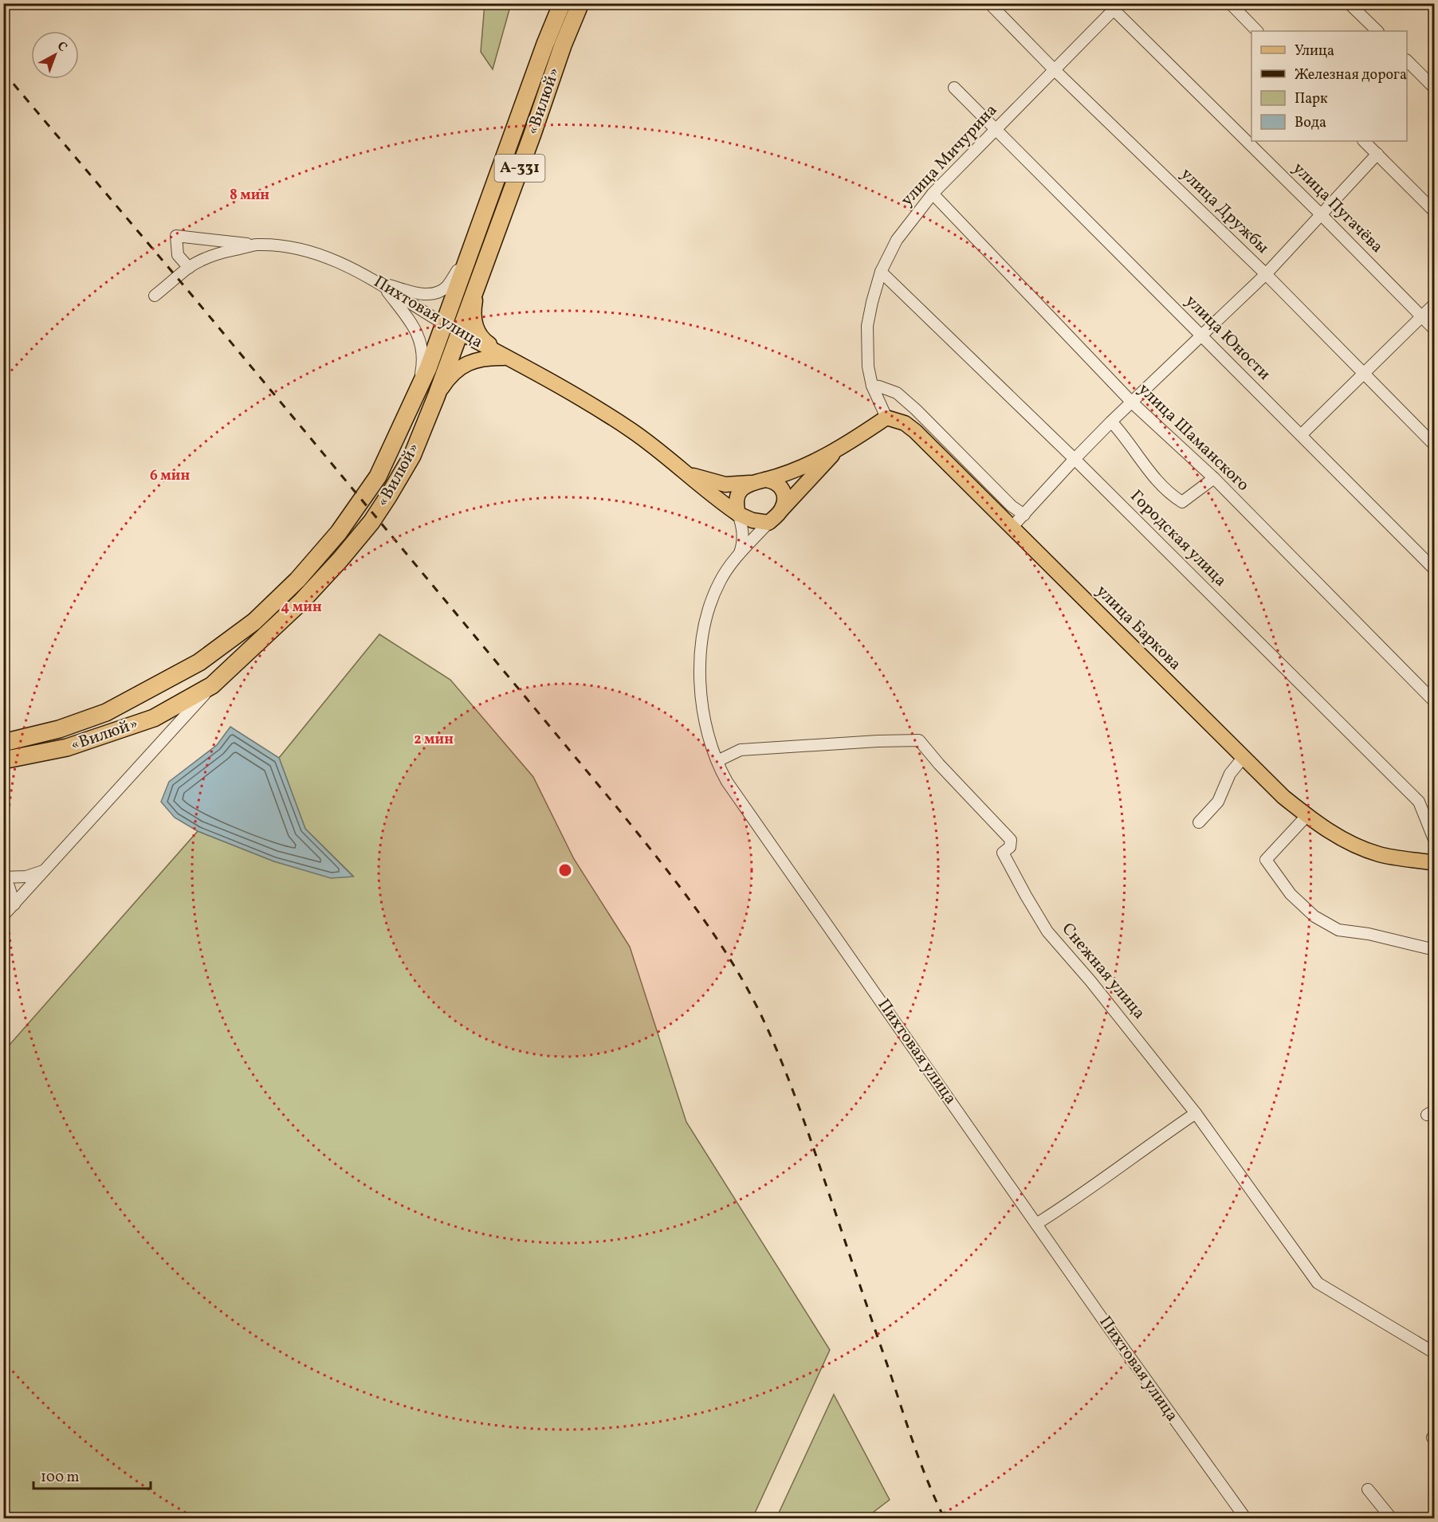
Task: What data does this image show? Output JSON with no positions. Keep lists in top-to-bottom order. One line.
{"streets":{"highway":["«Вилюй»","А-331","Пихтовая улица"],"main road":["улица Баркова"],"street":["улица Мичурина","улица Пугачёва","улица Дружбы","улица Юности","улица Шаманского","Городская улица","Снежная улица"]},"crossings":[["«Вилюй»","Пихтовая улица"],["улица Мичурина","улица Пугачёва"],["улица Мичурина","улица Дружбы"],["улица Мичурина","улица Юности"],["улица Мичурина","улица Шаманского"],["улица Мичурина","Городская улица"],["улица Мичурина","улица Баркова"],["Пихтовая улица","Снежная улица"]],"legend":["Улица","Железная дорога","Парк","Вода"],"scale_bar":"100 m","north":"top right","rings":["8 мин","6 мин","4 мин","2 мин"]}
